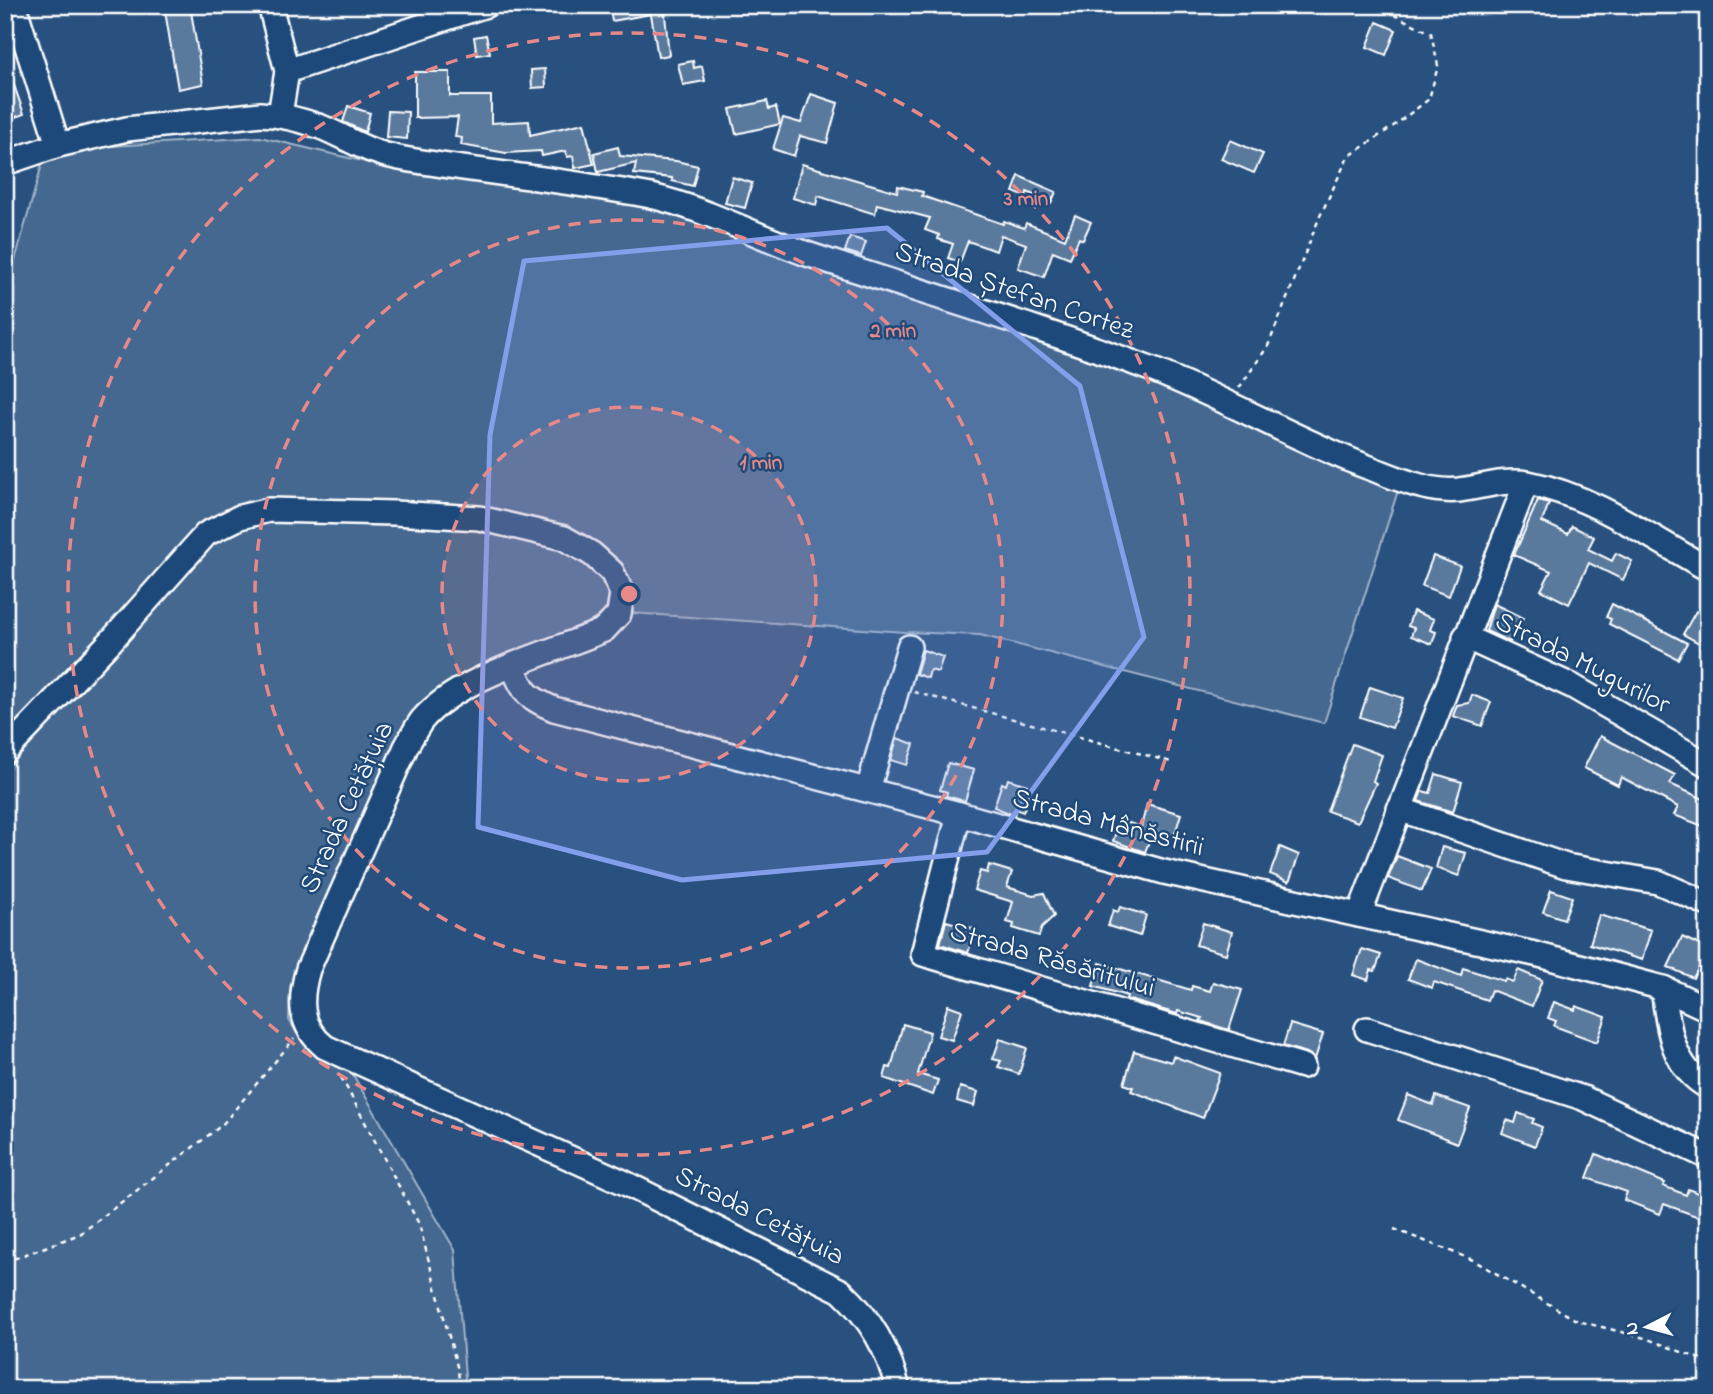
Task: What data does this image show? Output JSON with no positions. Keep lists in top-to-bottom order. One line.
{"streets":{"street":["Strada Ștefan Cortez","Strada Mugurilor","Strada Cetățuia","Strada Mânăstirii","Strada Răsăritului"]},"crossings":[["Strada Cetățuia","Strada Mânăstirii"],["Strada Mânăstirii","Strada Răsăritului"]],"north":"left","rings":["3 min","2 min","1 min"]}
